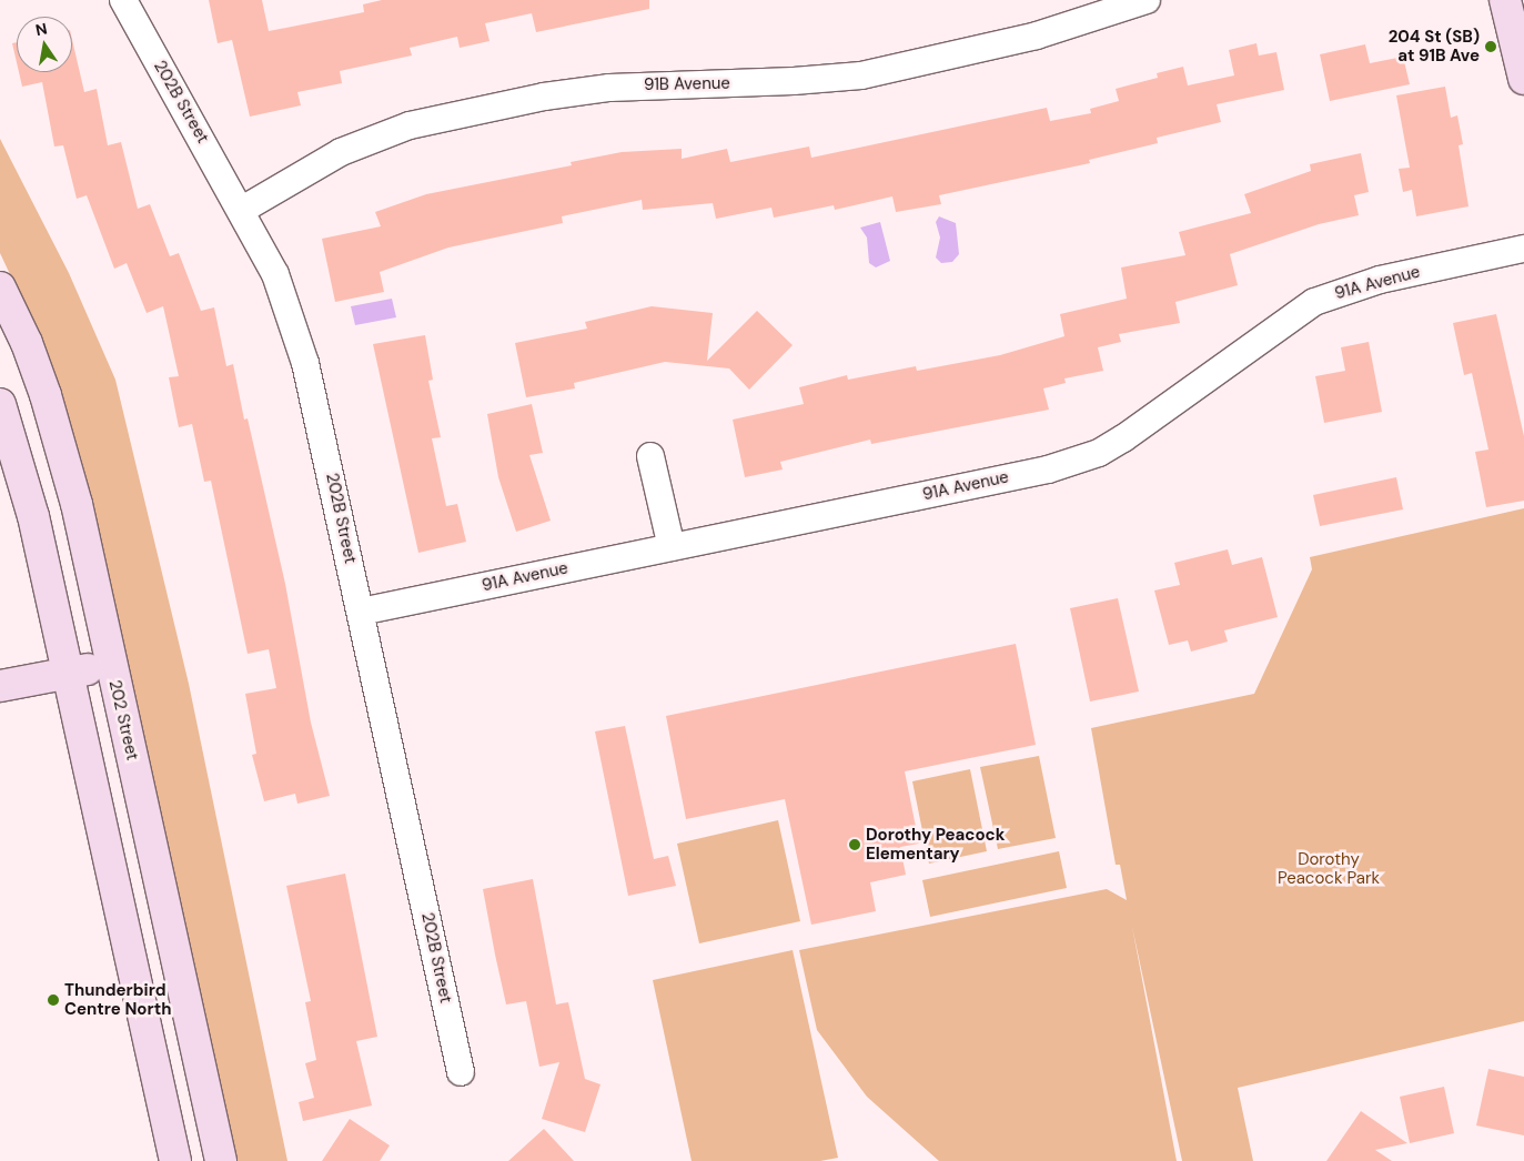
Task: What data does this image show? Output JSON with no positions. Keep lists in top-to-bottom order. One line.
{"streets":{"main road":["202 Street"],"street":["91B Avenue","202B Street","91A Avenue"]},"crossings":[["91B Avenue","202B Street"],["202B Street","91A Avenue"]],"parks":["Dorothy Peacock Park"],"places":["204 St (SB) at 91B Ave","Dorothy Peacock Elementary","Thunderbird Centre North"],"north":"top"}
